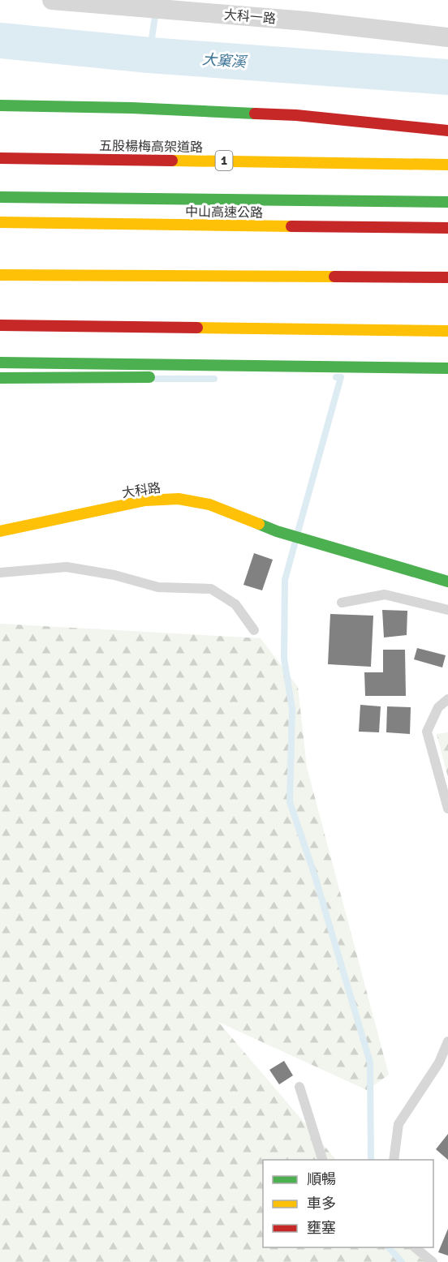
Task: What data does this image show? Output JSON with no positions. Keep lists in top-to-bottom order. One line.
{"streets":{"main road":["五股楊梅高架道路","1","中山高速公路","大科路"],"street":["大科一路"]},"water":["大窠溪"],"legend":["順暢","車多","壅塞"]}
